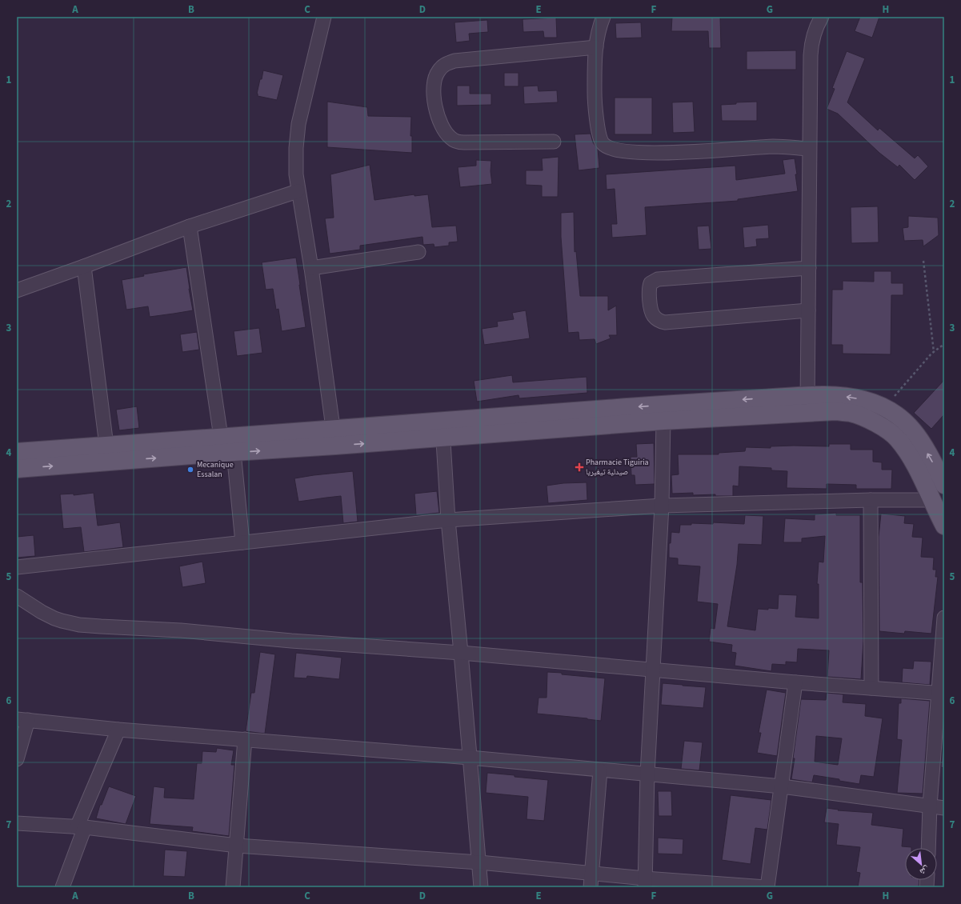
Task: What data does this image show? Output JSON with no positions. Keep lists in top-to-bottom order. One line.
{"places":{"health":["Pharmacie Tiguiria صيدلية تيغيريا"],"other":["Mecanique Essalan"]},"north":"bottom right","grid":{"columns":["A","B","C","D","E","F","G","H"],"rows":["1","2","3","4","5","6","7"]}}
